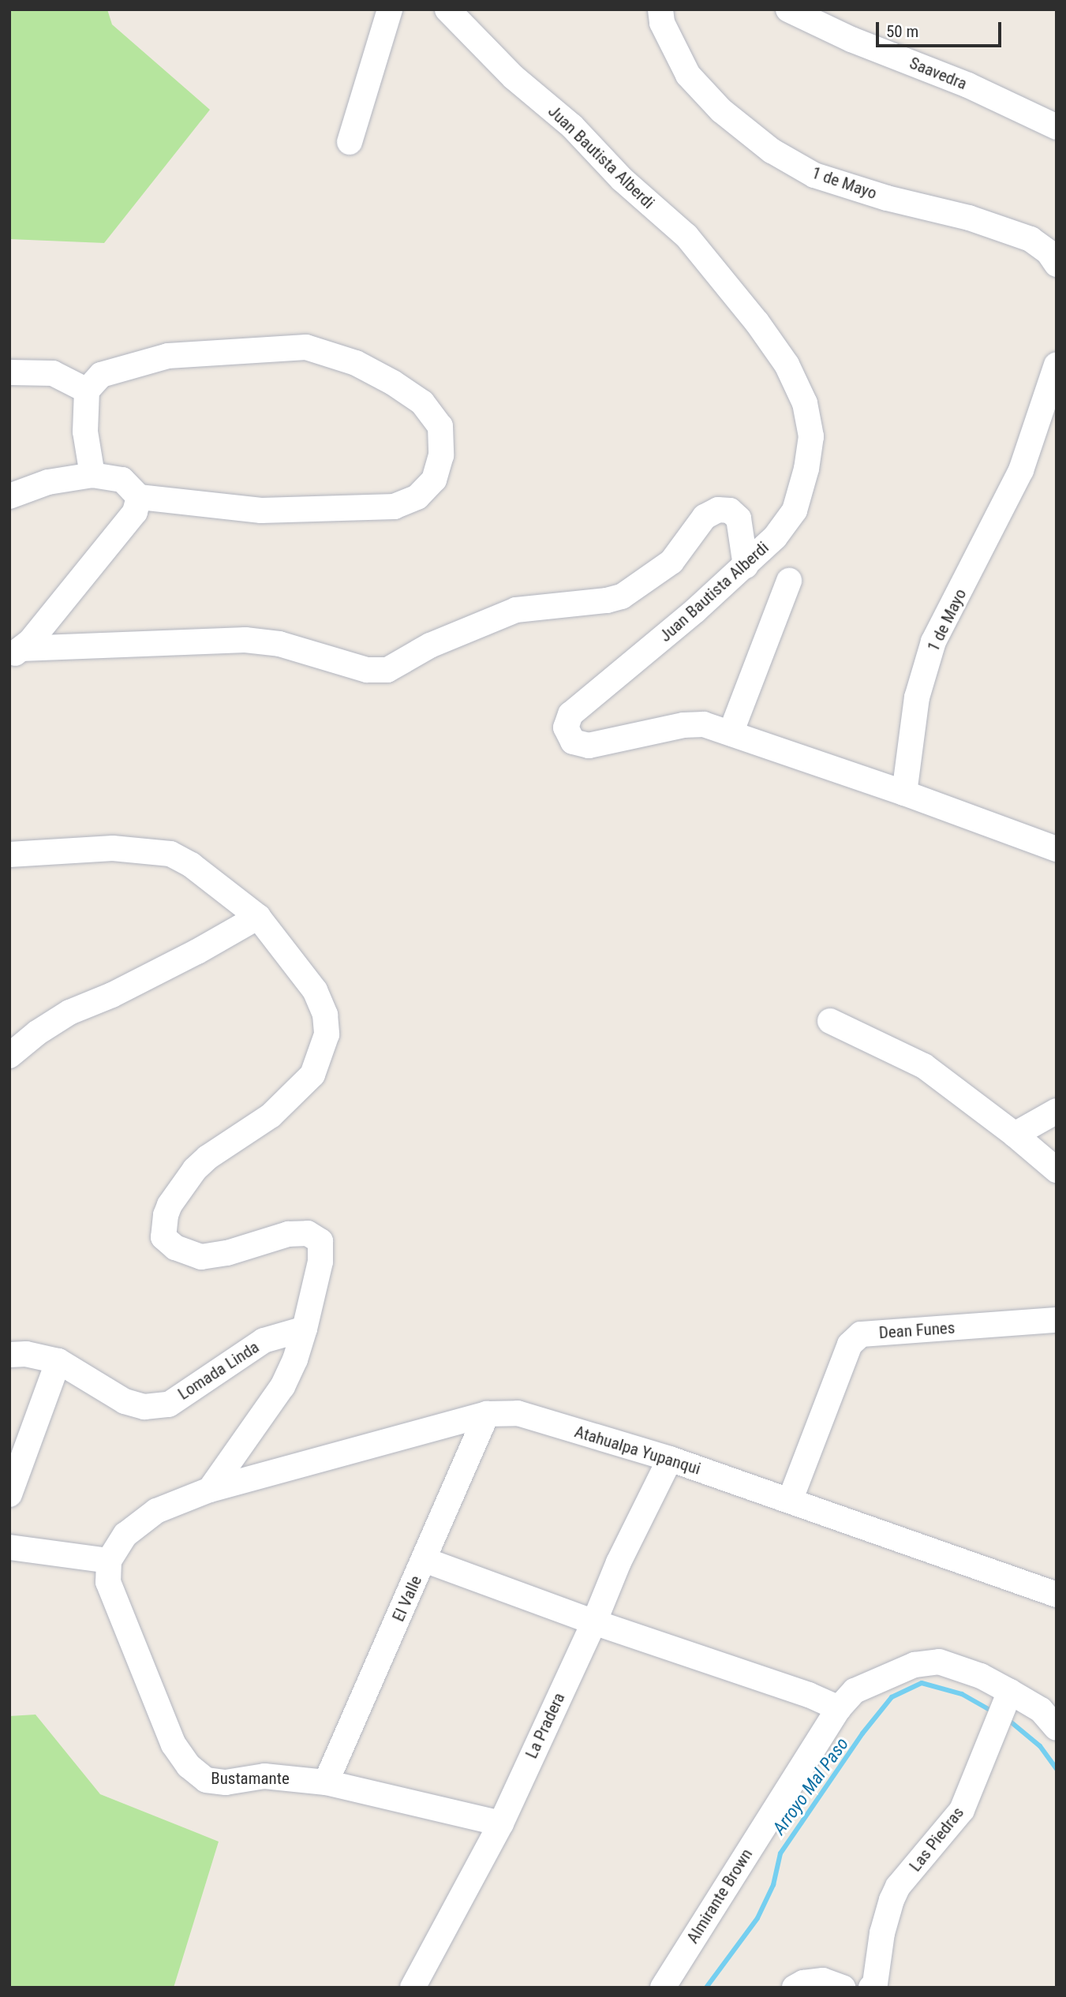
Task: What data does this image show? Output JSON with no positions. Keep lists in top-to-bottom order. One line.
{"streets":{"street":["Saavedra","Juan Bautista Alberdi","1 de Mayo","Dean Funes","Lomada Linda","Atahualpa Yupanqui","El Valle","La Pradera","Bustamante","Las Piedras","Almirante Brown"]},"crossings":[["Juan Bautista Alberdi","1 de Mayo"],["Dean Funes","Atahualpa Yupanqui"],["Atahualpa Yupanqui","El Valle"],["Atahualpa Yupanqui","La Pradera"],["Atahualpa Yupanqui","Bustamante"],["El Valle","Bustamante"],["La Pradera","Bustamante"],["Las Piedras","Almirante Brown"]],"water":["Arroyo Mal Paso"],"scale_bar":"50 m"}
